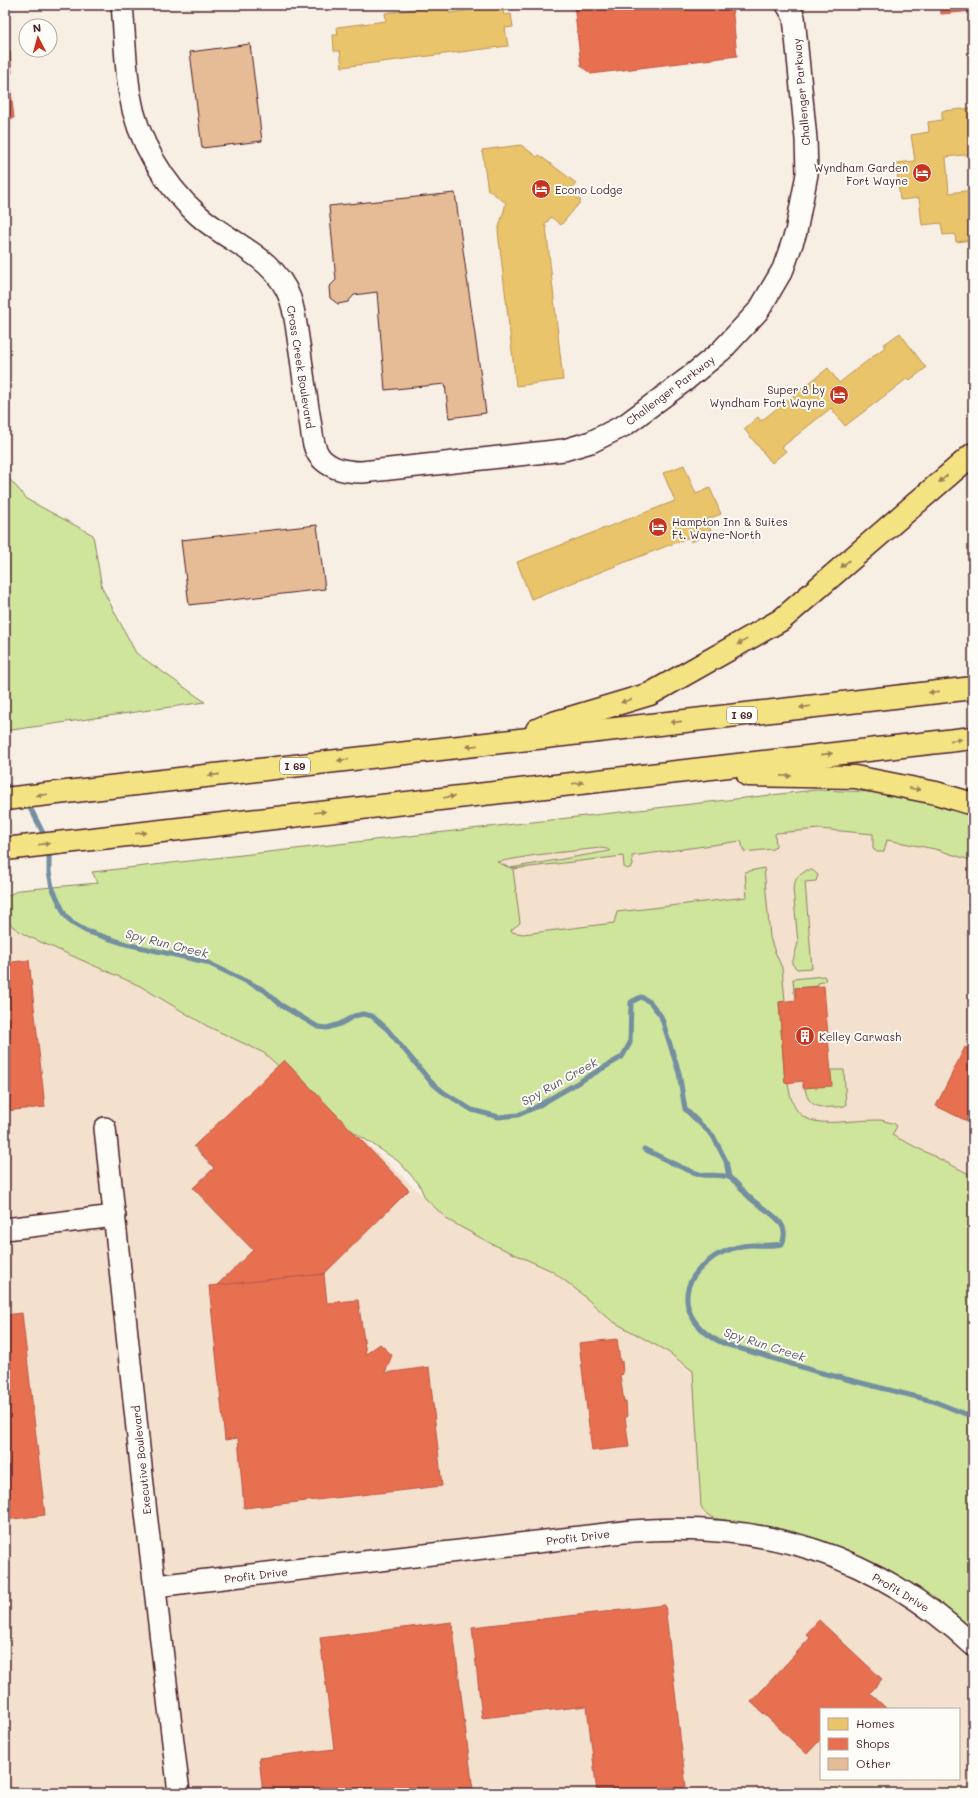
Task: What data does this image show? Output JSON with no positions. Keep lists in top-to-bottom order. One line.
{"streets":{"highway":["I 69"],"street":["Challenger Parkway","Cross Creek Boulevard","Executive Boulevard","Profit Drive"]},"crossings":[["Challenger Parkway","Cross Creek Boulevard"],["Executive Boulevard","Profit Drive"]],"water":["Spy Run Creek"],"places":{"hotel":["Wyndham Garden Fort Wayne","Econo Lodge","Super 8 by Wyndham Fort Wayne","Hampton Inn & Suites Ft. Wayne-North"],"building":["Kelley Carwash"]},"legend":["Homes","Shops","Other"],"north":"top"}
